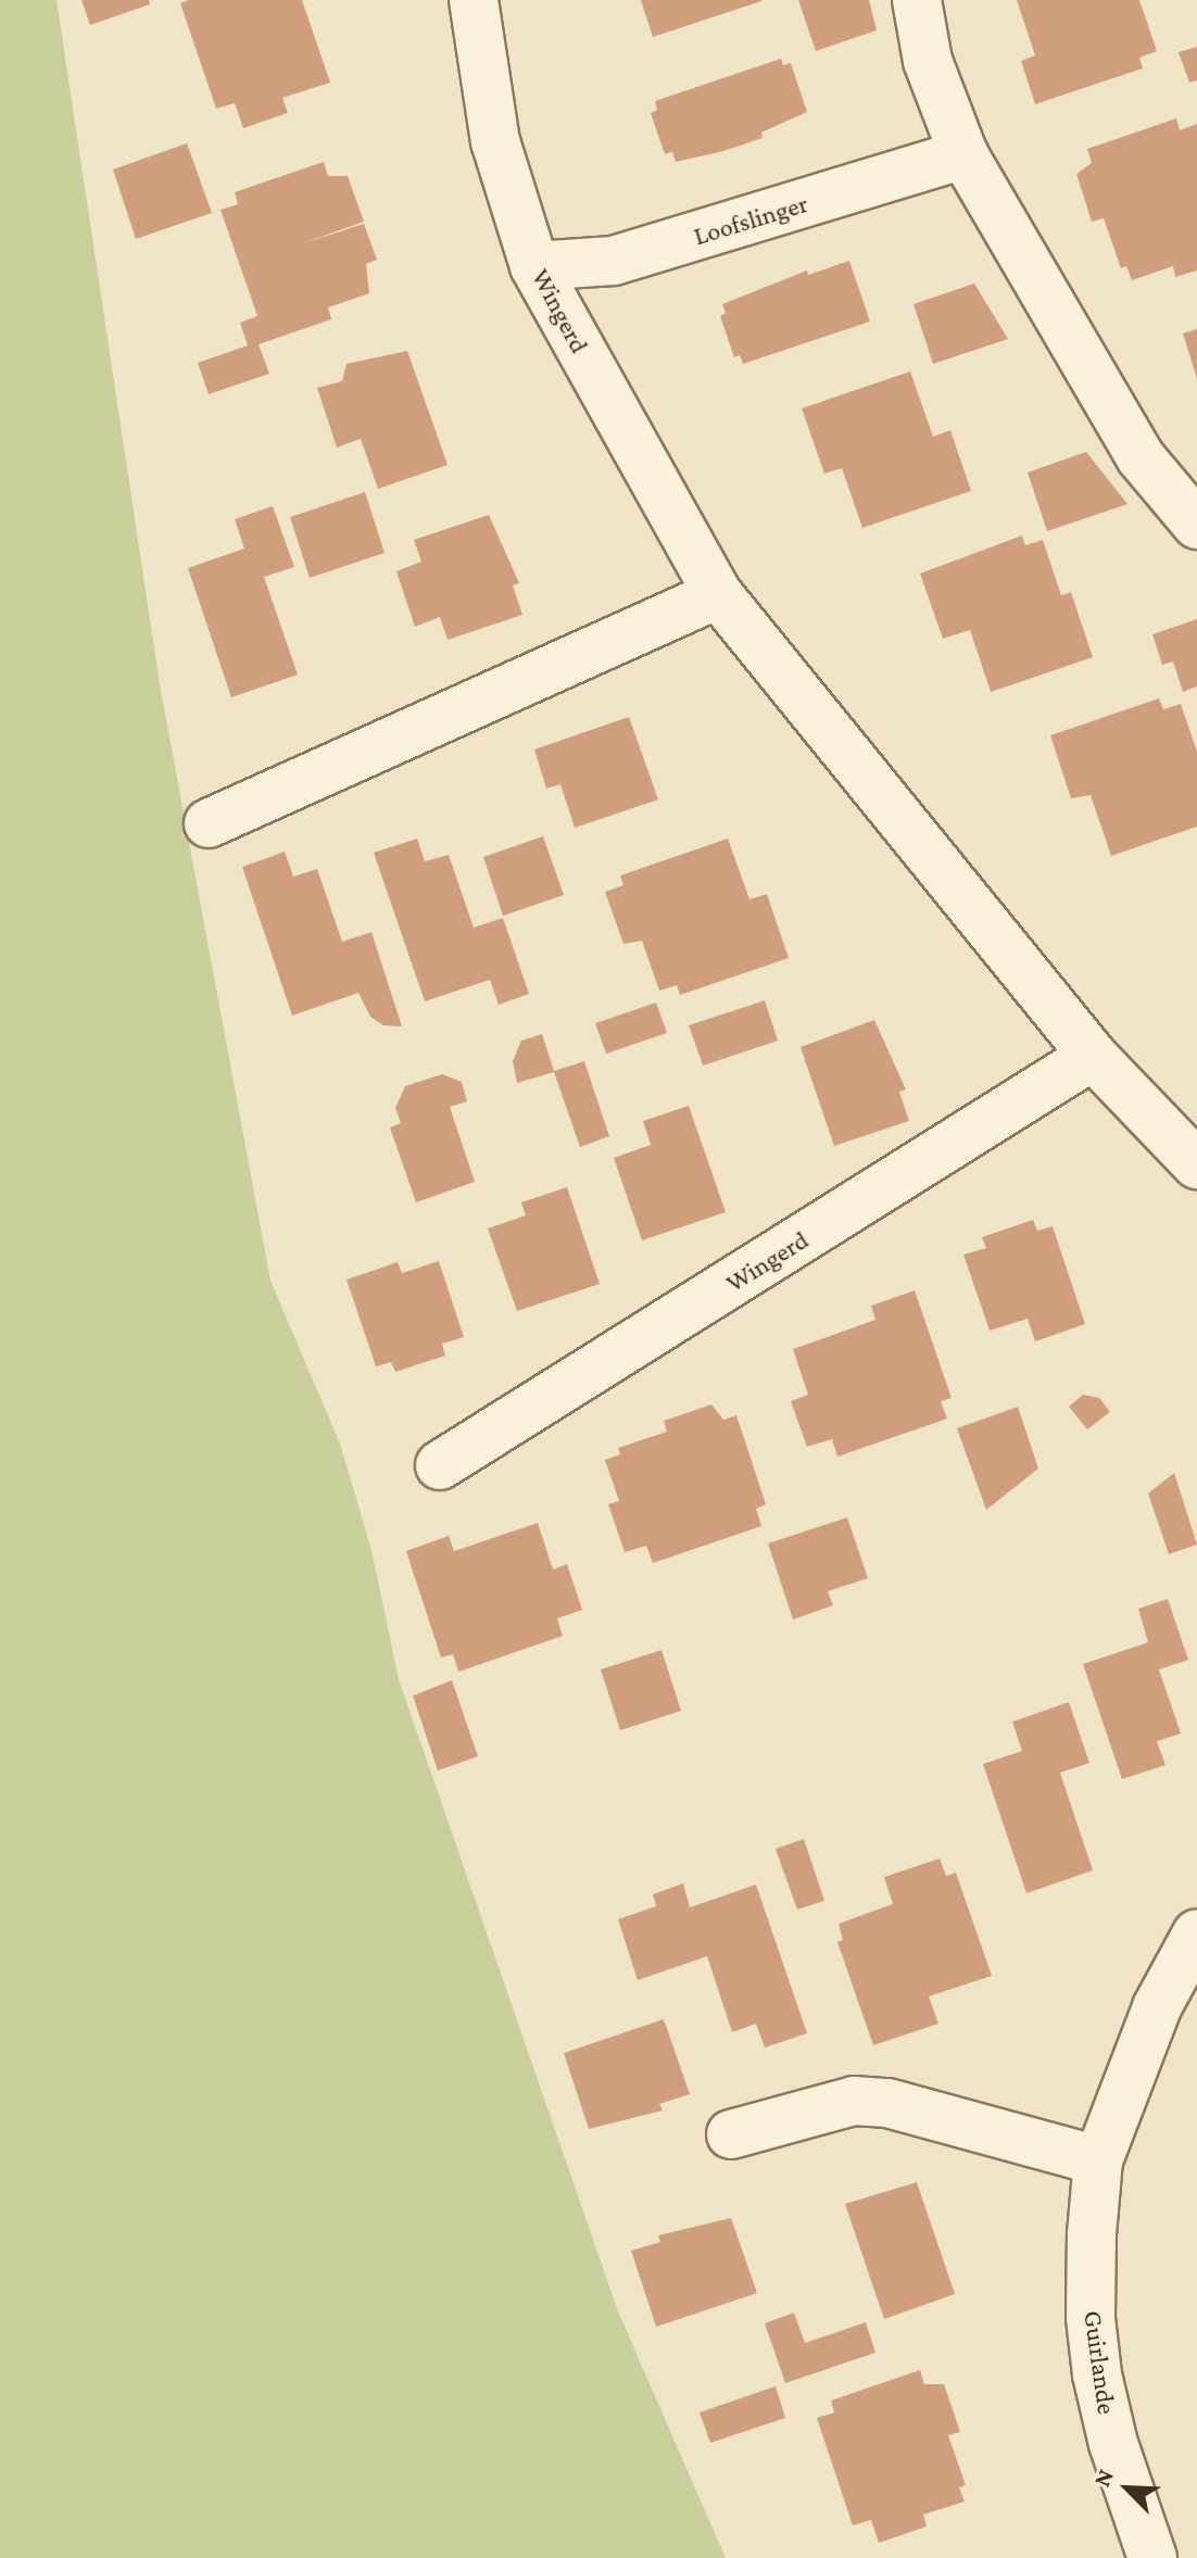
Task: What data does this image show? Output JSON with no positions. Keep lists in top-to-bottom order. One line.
{"streets":{"street":["Loofslinger","Wingerd","Guirlande"]},"crossings":[["Loofslinger","Wingerd"]],"north":"top left"}
